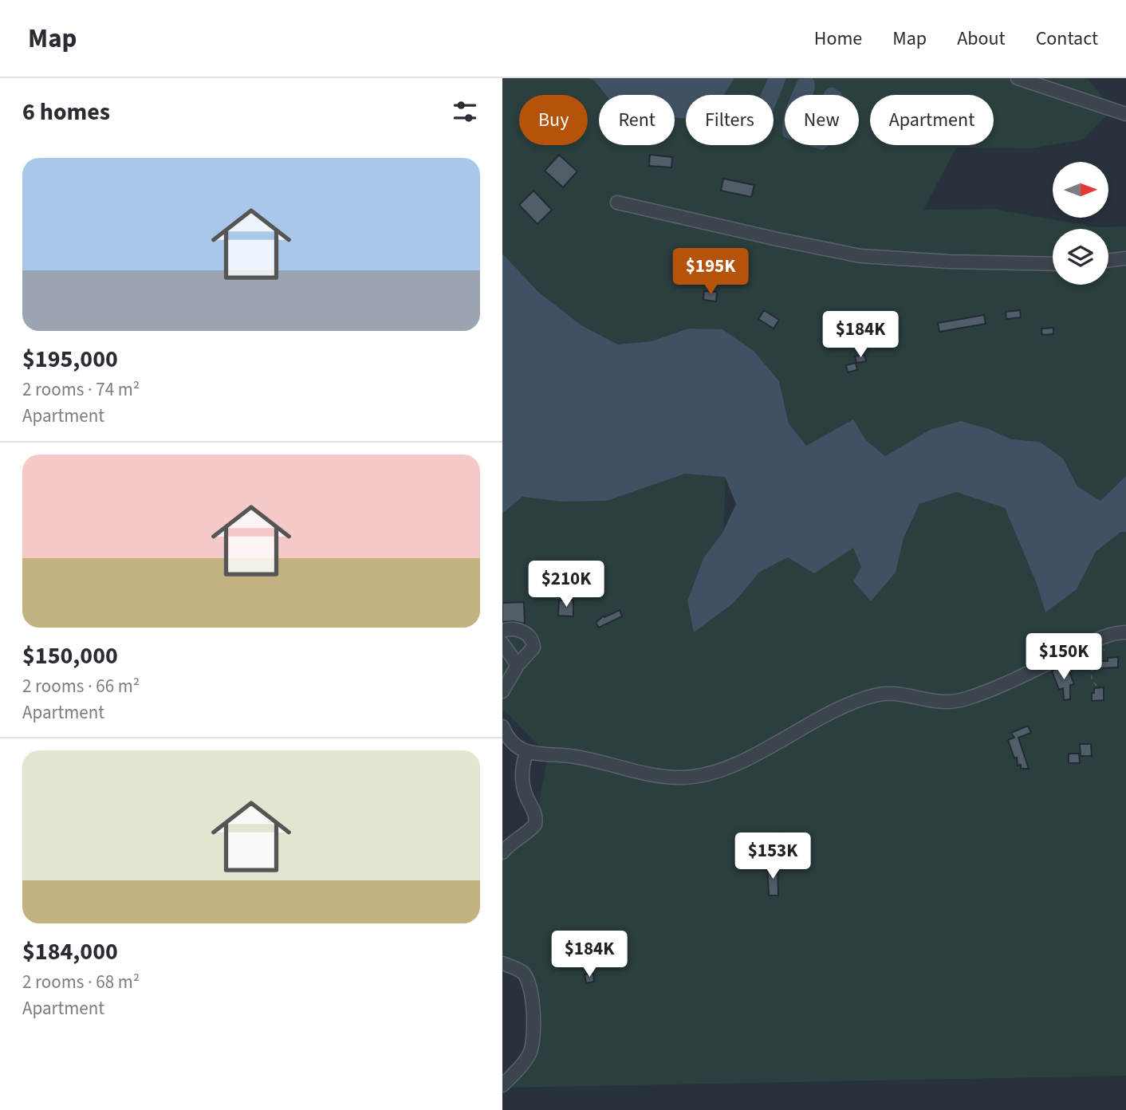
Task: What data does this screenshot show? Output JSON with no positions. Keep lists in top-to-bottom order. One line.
{"north":"right","page":{"header":"Map","nav":["Home","Map","About","Contact"],"heading":"6 homes","chip":["Buy","Rent","Filters","New","Apartment"],"list":[{"name":"$195,000","note":"2 rooms · 74 m² · Apartment"},{"name":"$150,000","note":"2 rooms · 66 m² · Apartment"},{"name":"$184,000","note":"2 rooms · 68 m² · Apartment"}],"price":["$195K","$184K","$210K","$150K","$153K","$184K"]}}
